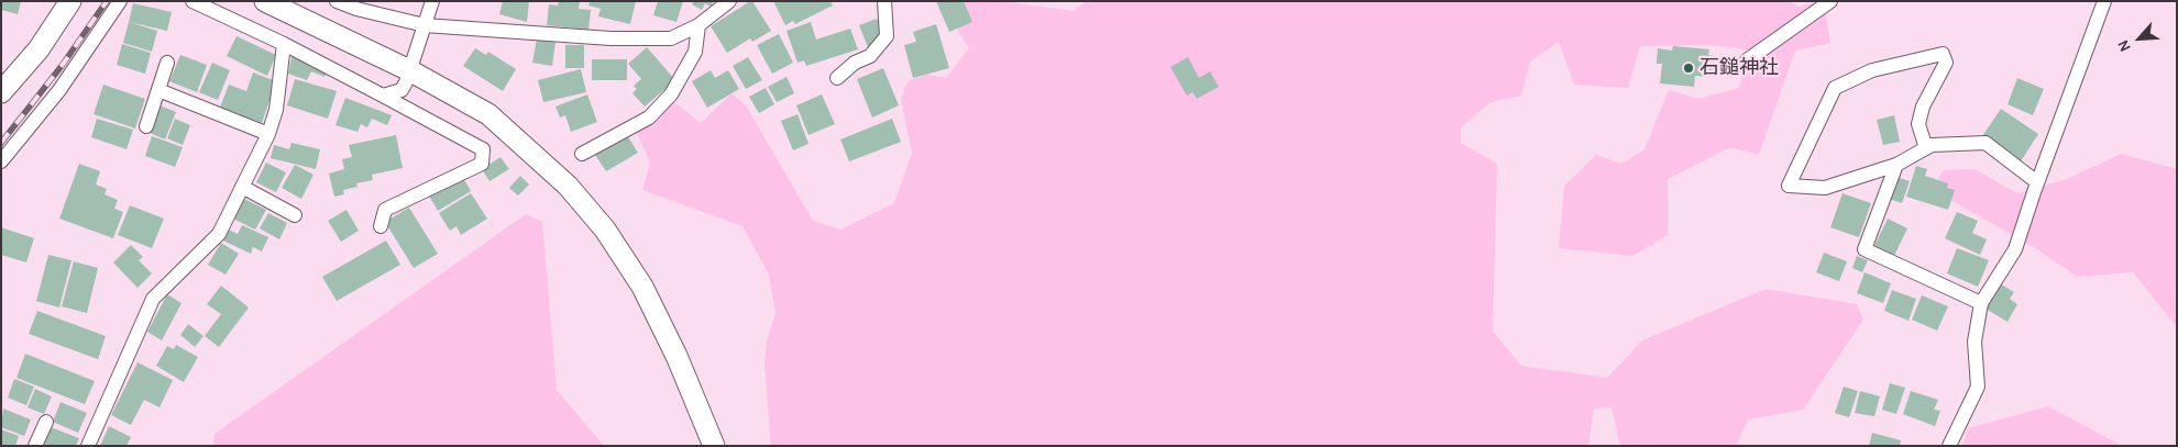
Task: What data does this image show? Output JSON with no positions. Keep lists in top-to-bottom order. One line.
{"places":["石鎚神社"],"north":"bottom left"}
